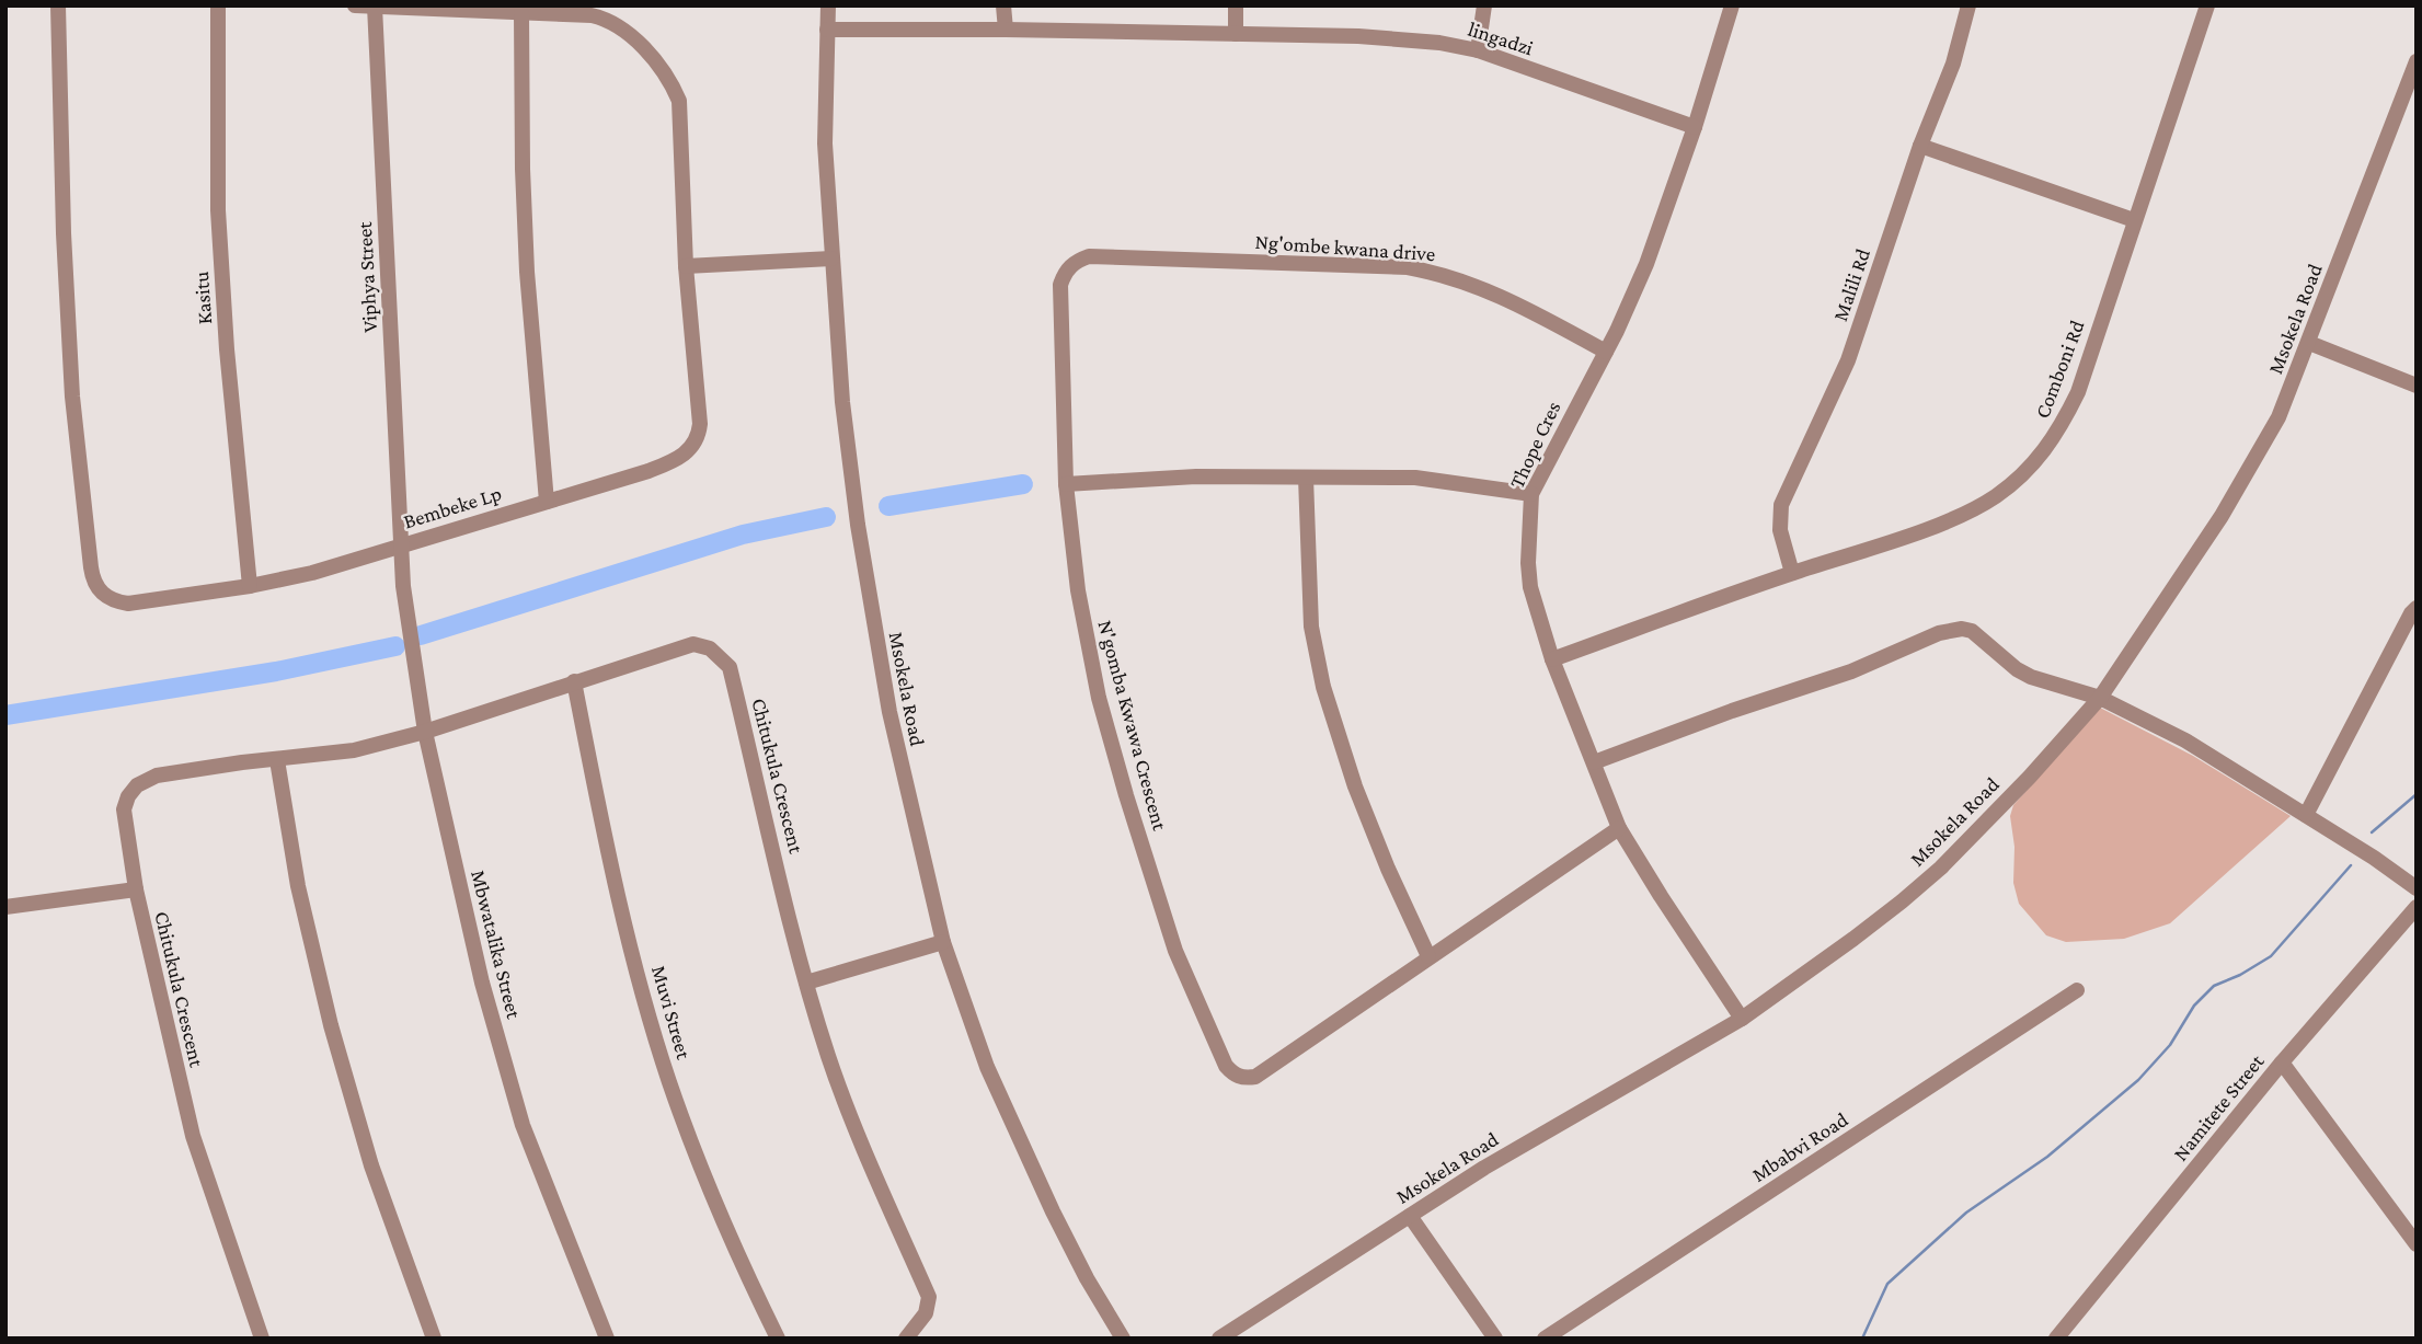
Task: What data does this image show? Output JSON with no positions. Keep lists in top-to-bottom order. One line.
{"streets":{"street":["lingadzi","Ng'ombe kwana drive","Viphya Street","Malili Rd","Kasitu","Msokela Road","Comboni Rd","Thope Cres","Bembeke Lp","N'gomba Kwawa Crescent","Chitukula Crescent","Mbwatalika Street","Muvi Street","Namitete Street","Mbabvi Road"]},"crossings":[["lingadzi","Msokela Road"],["lingadzi","Thope Cres"],["Ng'ombe kwana drive","Thope Cres"],["Ng'ombe kwana drive","N'gomba Kwawa Crescent"],["Viphya Street","Bembeke Lp"],["Viphya Street","Mbwatalika Street"],["Malili Rd","Comboni Rd"],["Kasitu","Bembeke Lp"],["Msokela Road","Thope Cres"],["Comboni Rd","Thope Cres"],["Bembeke Lp","Mbwatalika Street"],["Chitukula Crescent","Mbwatalika Street"],["Chitukula Crescent","Muvi Street"]]}
